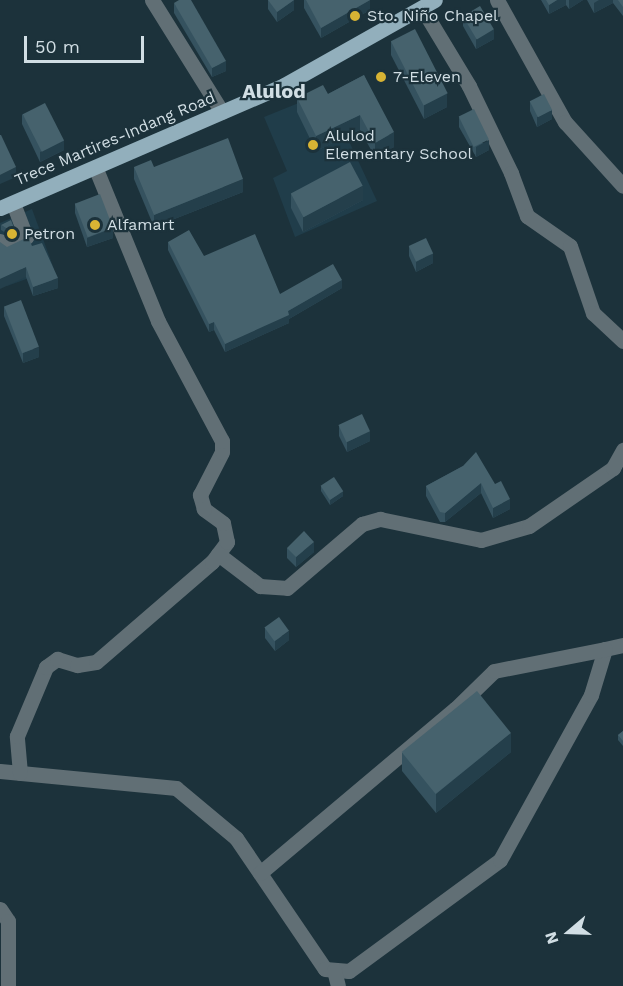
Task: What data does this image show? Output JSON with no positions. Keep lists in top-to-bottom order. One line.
{"streets":{"main road":["Trece Martires-Indang Road"]},"districts":["Alulod"],"places":["Sto. Niño Chapel","7-Eleven","Alulod Elementary School","Alfamart","Petron"],"scale_bar":"50 m","north":"left"}
